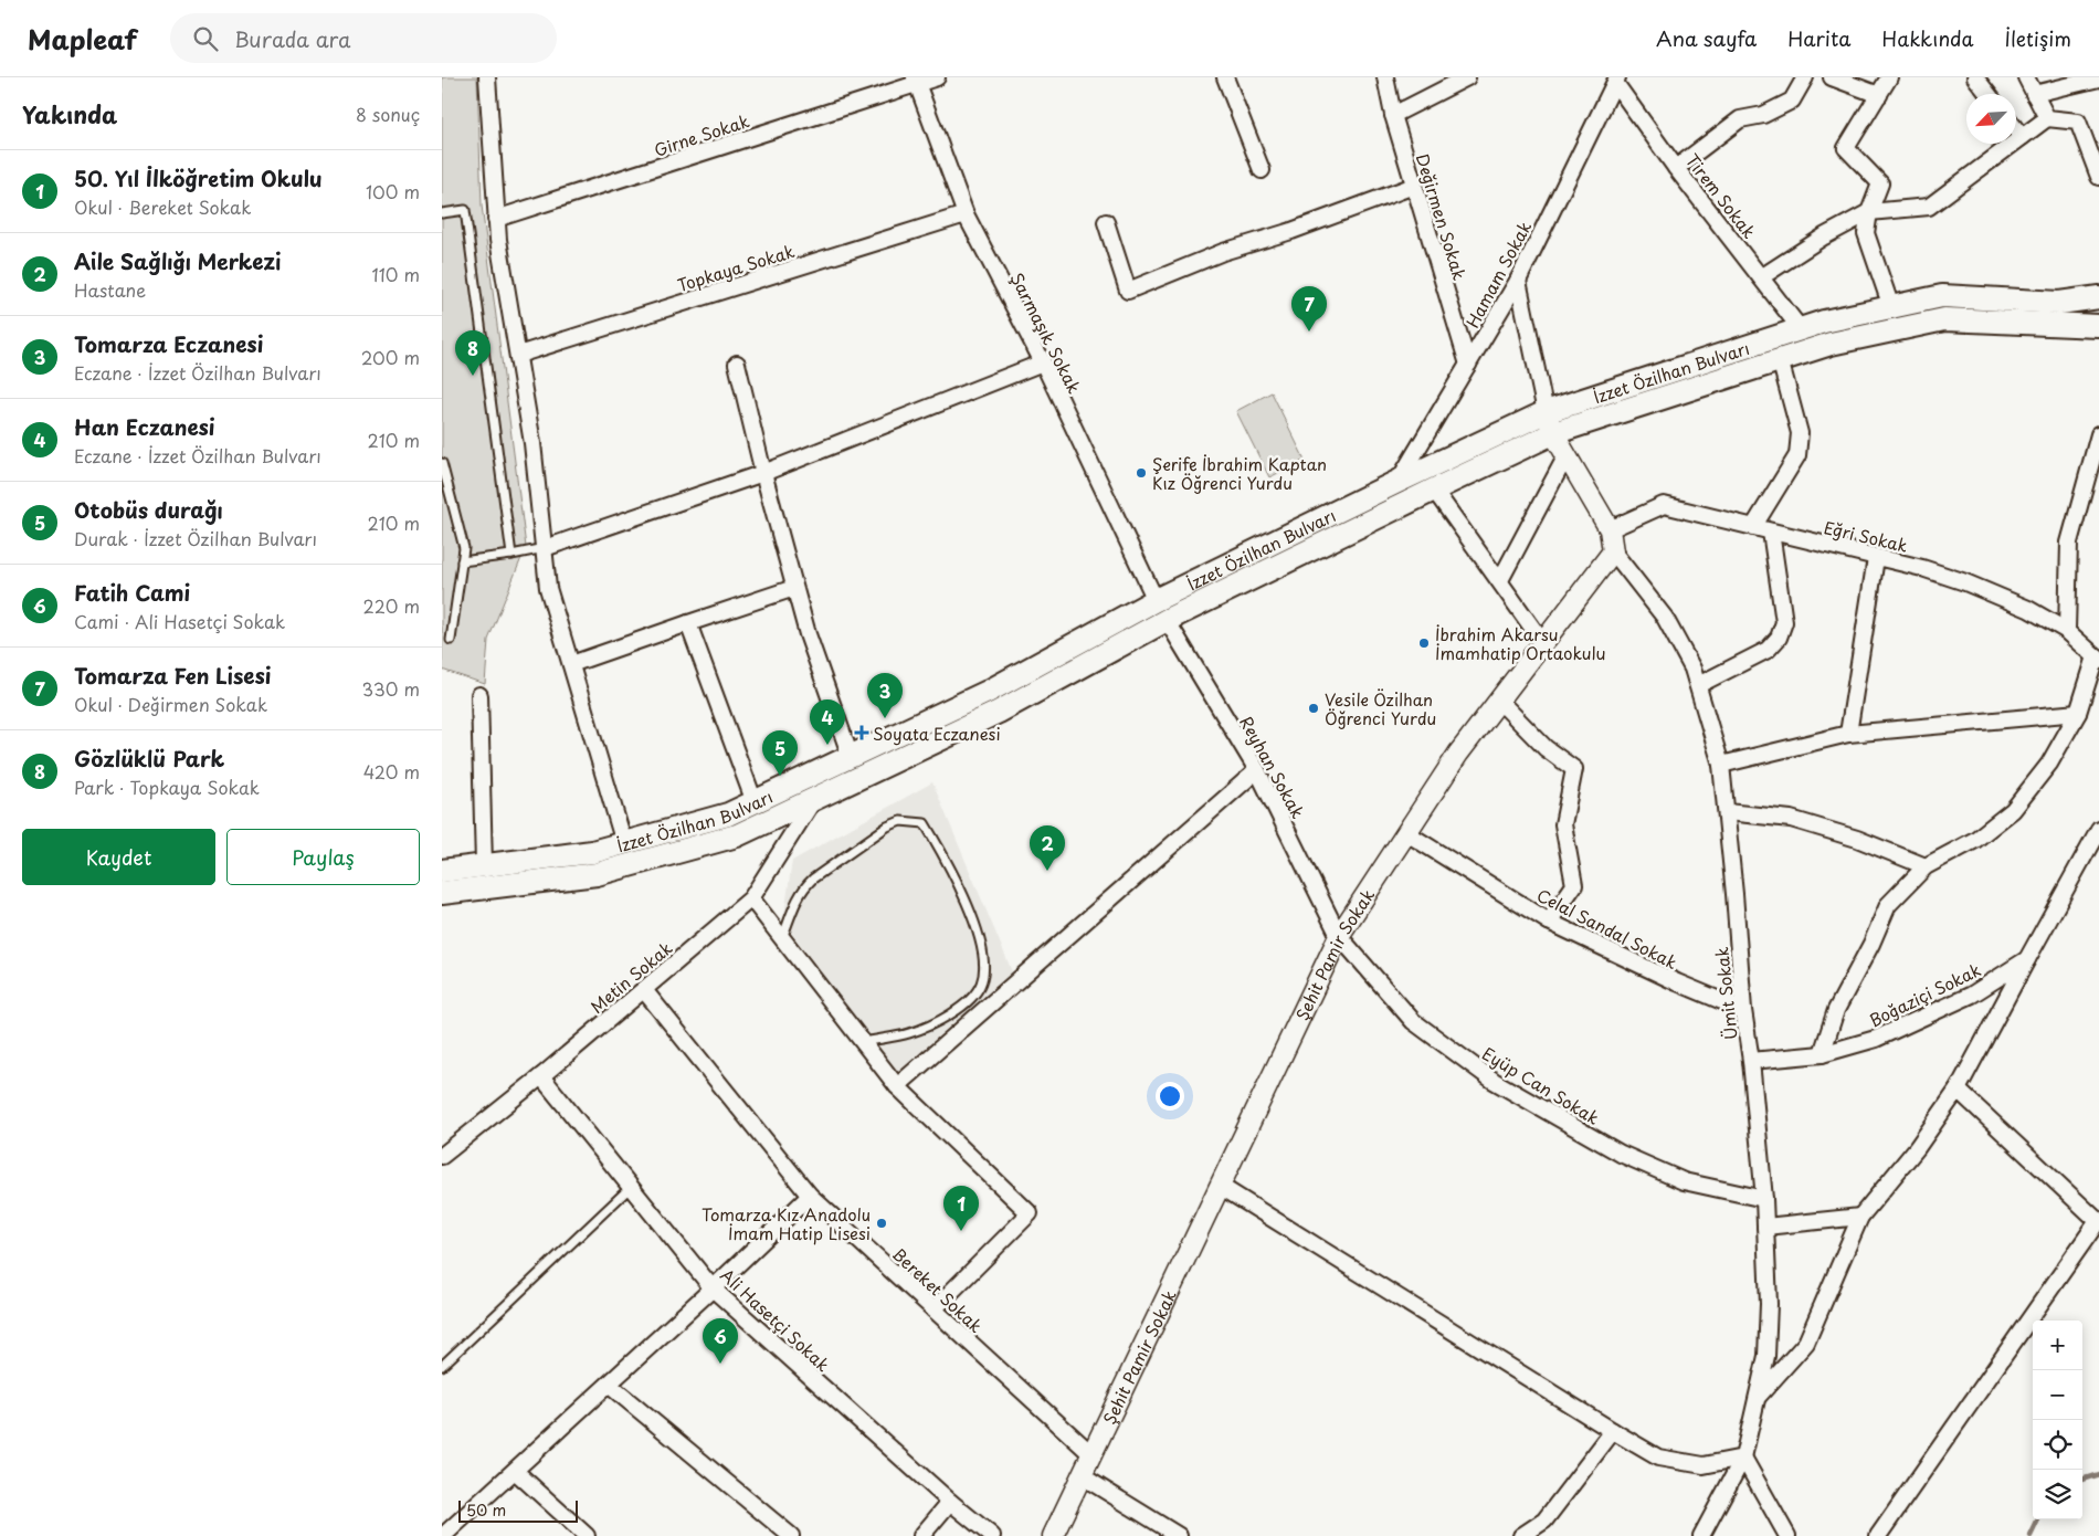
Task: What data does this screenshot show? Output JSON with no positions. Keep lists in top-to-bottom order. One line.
{"streets":{"main road":["İzzet Özilhan Bulvarı"],"street":["Girne Sokak","Tirem Sokak","Değirmen Sokak","Topkaya Sokak","Hamam Sokak","Şarmaşık Sokak","Eğri Sokak","Reyhan Sokak","Celal Sandal Sokak","Şehit Pamir Sokak","Metin Sokak","Ümit Sokak","Boğaziçi Sokak","Eyüp Can Sokak","Bereket Sokak","Ali Hasetçi Sokak"]},"crossings":[["Girne Sokak","Şarmaşık Sokak"],["Tirem Sokak","Hamam Sokak"],["Tirem Sokak","İzzet Özilhan Bulvarı"],["Değirmen Sokak","Hamam Sokak"],["Topkaya Sokak","Şarmaşık Sokak"],["Hamam Sokak","İzzet Özilhan Bulvarı"],["Şarmaşık Sokak","İzzet Özilhan Bulvarı"],["İzzet Özilhan Bulvarı","Reyhan Sokak"],["İzzet Özilhan Bulvarı","Metin Sokak"],["Reyhan Sokak","Şehit Pamir Sokak"],["Reyhan Sokak","Eyüp Can Sokak"],["Celal Sandal Sokak","Şehit Pamir Sokak"],["Celal Sandal Sokak","Ümit Sokak"],["Şehit Pamir Sokak","Ümit Sokak"],["Şehit Pamir Sokak","Eyüp Can Sokak"],["Şehit Pamir Sokak","Bereket Sokak"],["Metin Sokak","Bereket Sokak"],["Metin Sokak","Ali Hasetçi Sokak"],["Ümit Sokak","Boğaziçi Sokak"],["Ümit Sokak","Eyüp Can Sokak"]],"places":{"other":["Şerife İbrahim Kaptan Kız Öğrenci Yurdu","İbrahim Akarsu İmamhatip Ortaokulu","Vesile Özilhan Öğrenci Yurdu","Tomarza Kız Anadolu İmam Hatip Lisesi"],"health":["Soyata Eczanesi"]},"scale_bar":"50 m","north":"bottom left","page":{"header":"Mapleaf","search":"Burada ara","nav":["Ana sayfa","Harita","Hakkında","İletişim"],"heading":["Yakında","8 sonuç"],"list":[{"mark":"1","name":"50. Yıl İlköğretim Okulu","note":"Okul · Bereket Sokak","value":"100 m"},{"mark":"2","name":"Aile Sağlığı Merkezi","note":"Hastane","value":"110 m"},{"mark":"3","name":"Tomarza Eczanesi","note":"Eczane · İzzet Özilhan Bulvarı","value":"200 m"},{"mark":"4","name":"Han Eczanesi","note":"Eczane · İzzet Özilhan Bulvarı","value":"210 m"},{"mark":"5","name":"Otobüs durağı","note":"Durak · İzzet Özilhan Bulvarı","value":"210 m"},{"mark":"6","name":"Fatih Cami","note":"Cami · Ali Hasetçi Sokak","value":"220 m"},{"mark":"7","name":"Tomarza Fen Lisesi","note":"Okul · Değirmen Sokak","value":"330 m"},{"mark":"8","name":"Gözlüklü Park","note":"Park · Topkaya Sokak","value":"420 m"}],"pins":["7","8","3","4","5","2","1","6"],"buttons":["Kaydet","Paylaş"],"map_buttons":["+","−"],"scale":"50 m"}}
